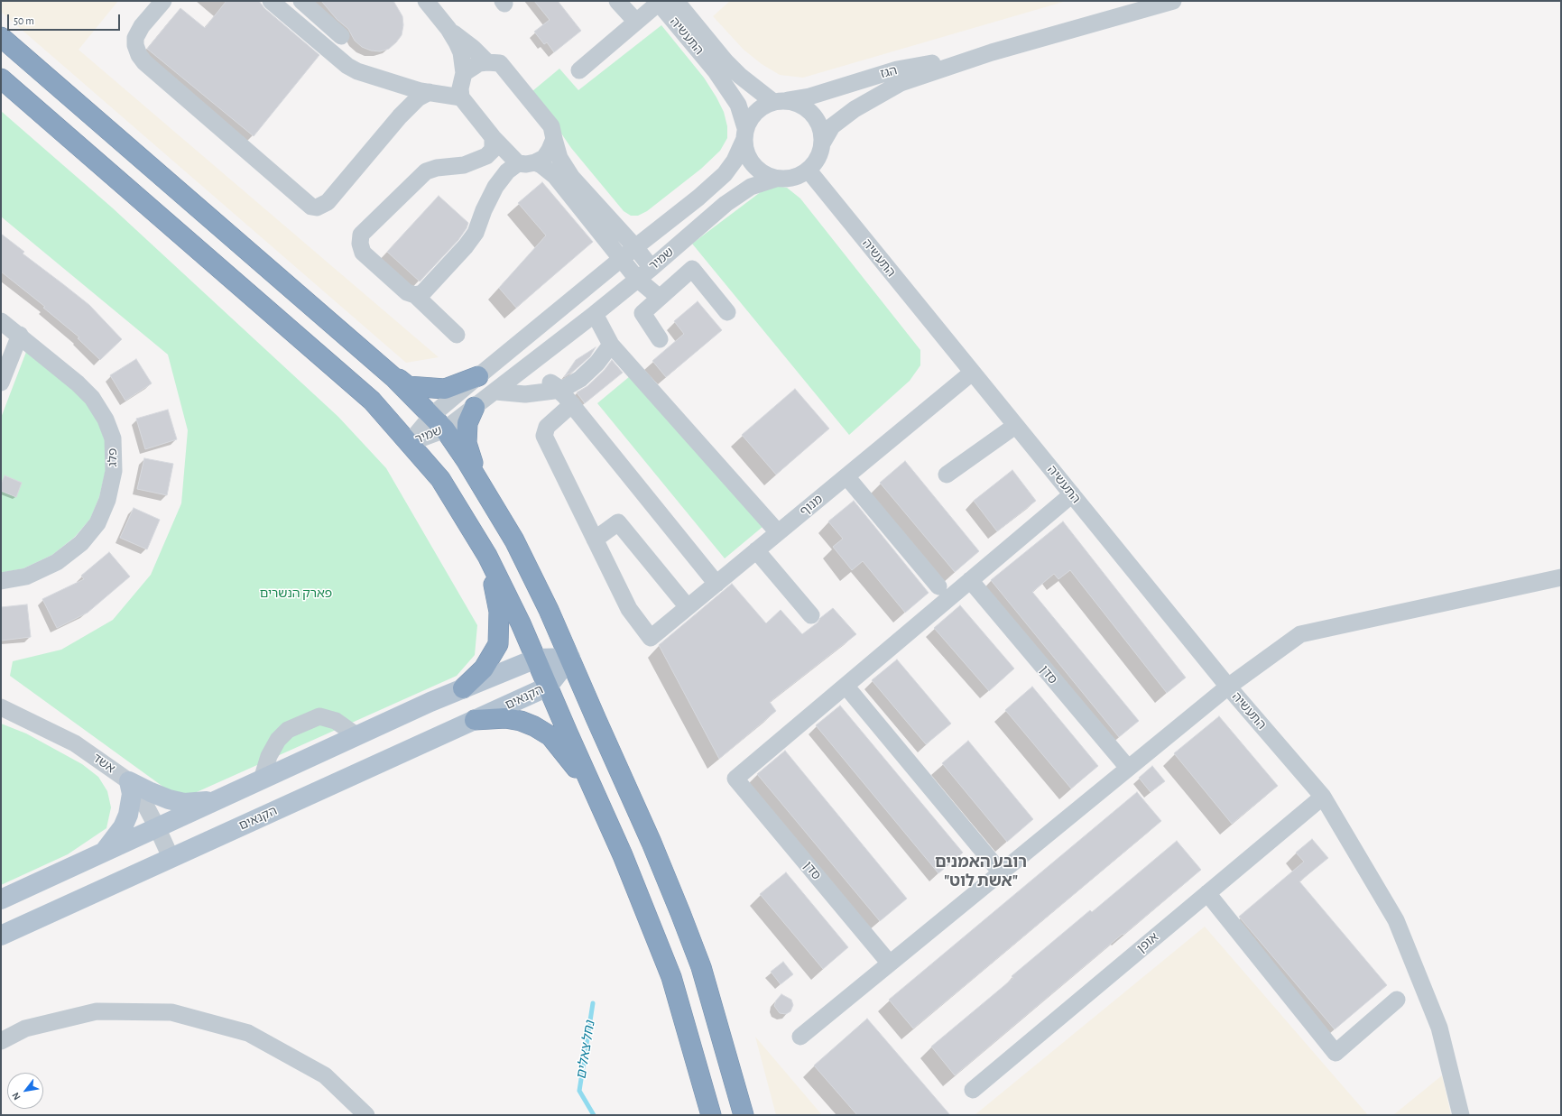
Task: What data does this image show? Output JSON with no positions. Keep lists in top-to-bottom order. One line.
{"streets":{"main road":["הקנאים"],"street":["התעשיה","הגז","שמיר","פלג","מנוף","סדן","אשד","אופן"]},"crossings":[["התעשיה","הגז"],["התעשיה","שמיר"],["התעשיה","מנוף"],["התעשיה","אופן"],["הגז","שמיר"],["הקנאים","אשד"]],"districts":["רובע האמנים \"אשת לוט\""],"water":["נחל צאלים"],"parks":["פארק הנשרים"],"scale_bar":"50 m","north":"bottom left"}
